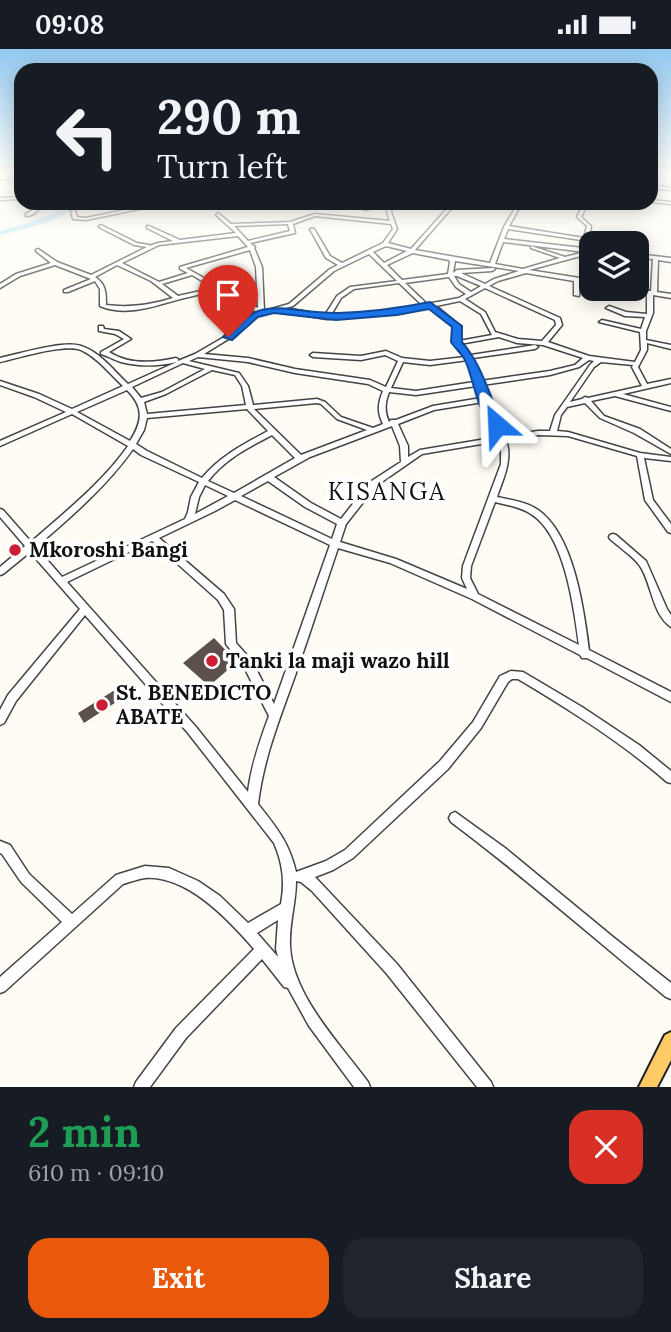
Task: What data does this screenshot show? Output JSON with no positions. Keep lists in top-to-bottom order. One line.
{"districts":["KISANGA"],"places":["Mkoroshi Bangi","Tanki la maji wazo hill","St. BENEDICTO ABATE"],"page":{"status":"09:08","turn":["290 m","Turn left"],"heading":["2 min","610 m · 09:10"],"buttons":["Exit","Share"]}}
